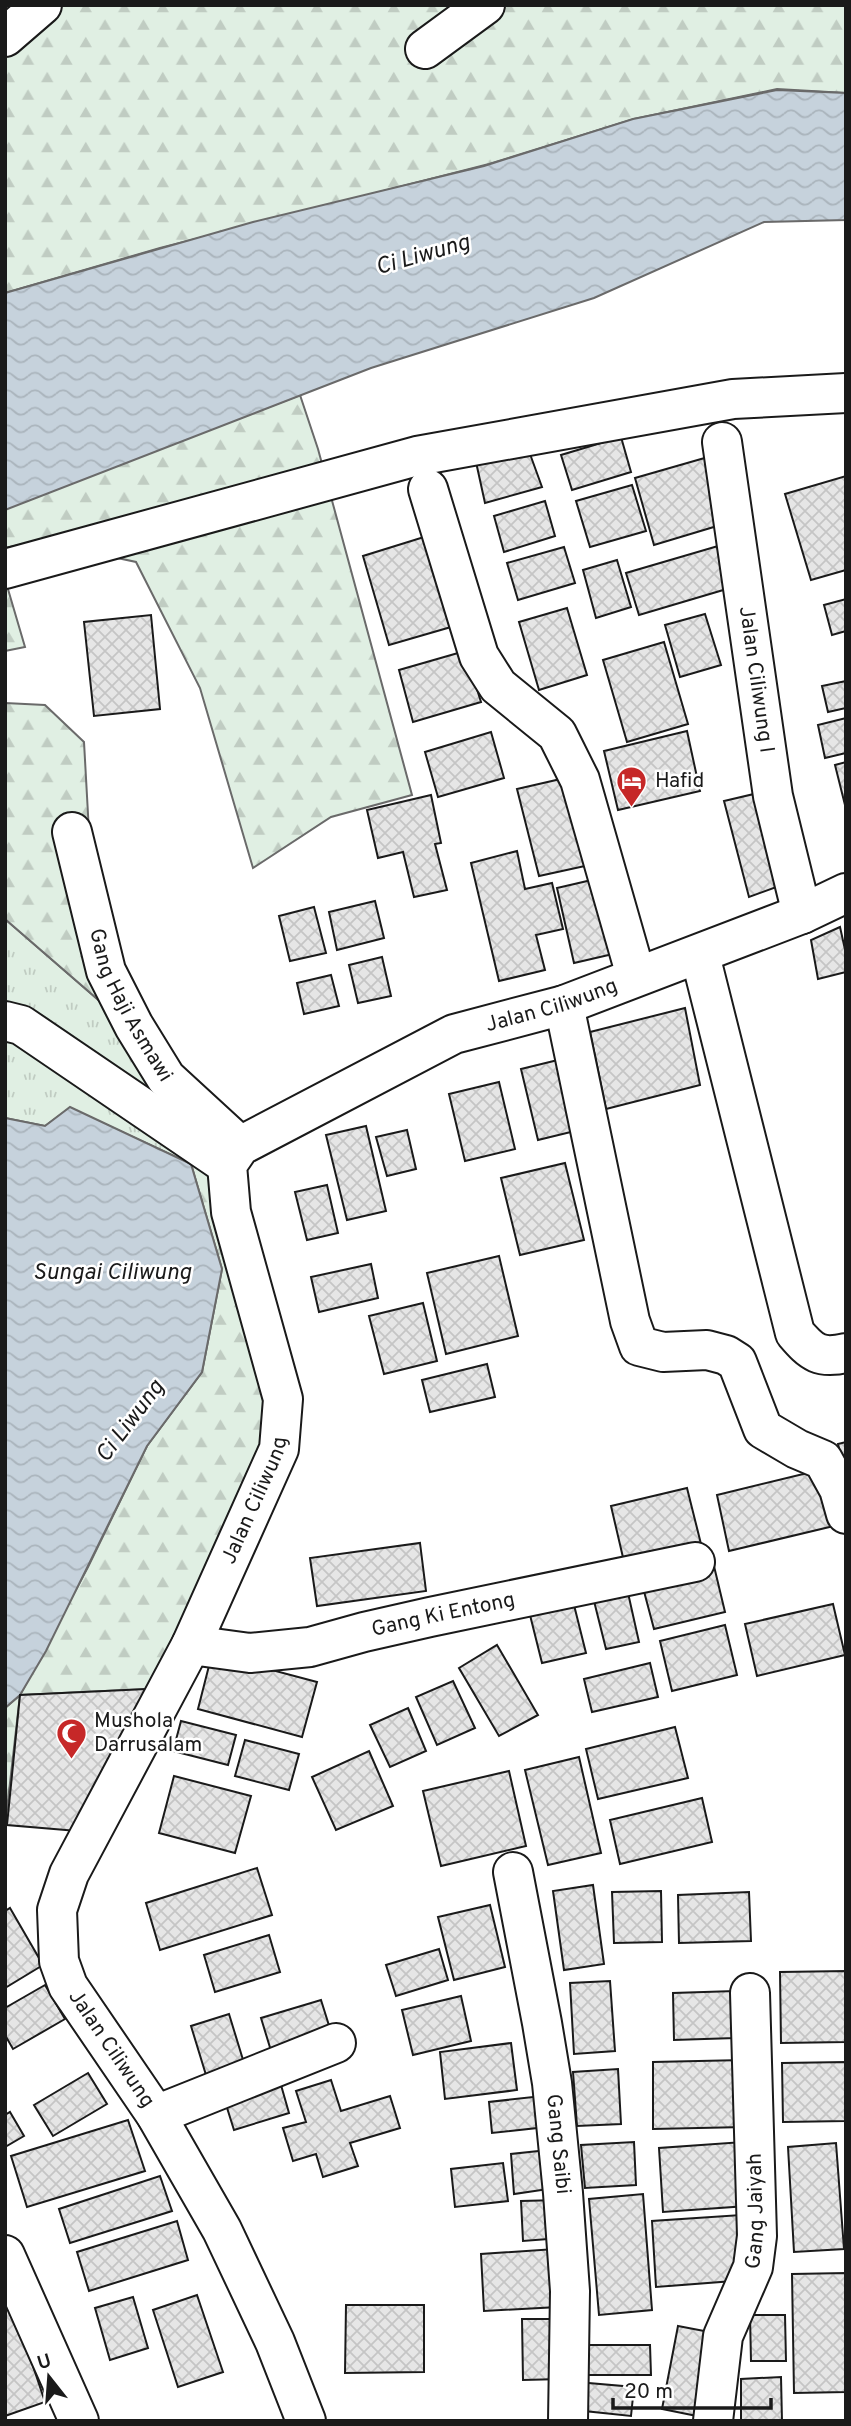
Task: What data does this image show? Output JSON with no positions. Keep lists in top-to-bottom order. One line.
{"streets":{"street":["Jalan Ciliwung I","Gang Haji Asmawi","Jalan Ciliwung","Gang Ki Entong","Gang Saibi","Gang Jaiyah"]},"crossings":[["Jalan Ciliwung I","Jalan Ciliwung"],["Gang Haji Asmawi","Jalan Ciliwung"],["Jalan Ciliwung","Gang Ki Entong"]],"water":["Ci Liwung","Sungai Ciliwung"],"places":{"hotel":["Hafid"],"mosque":["Mushola Darrusalam"]},"scale_bar":"20 m","north":"top"}
